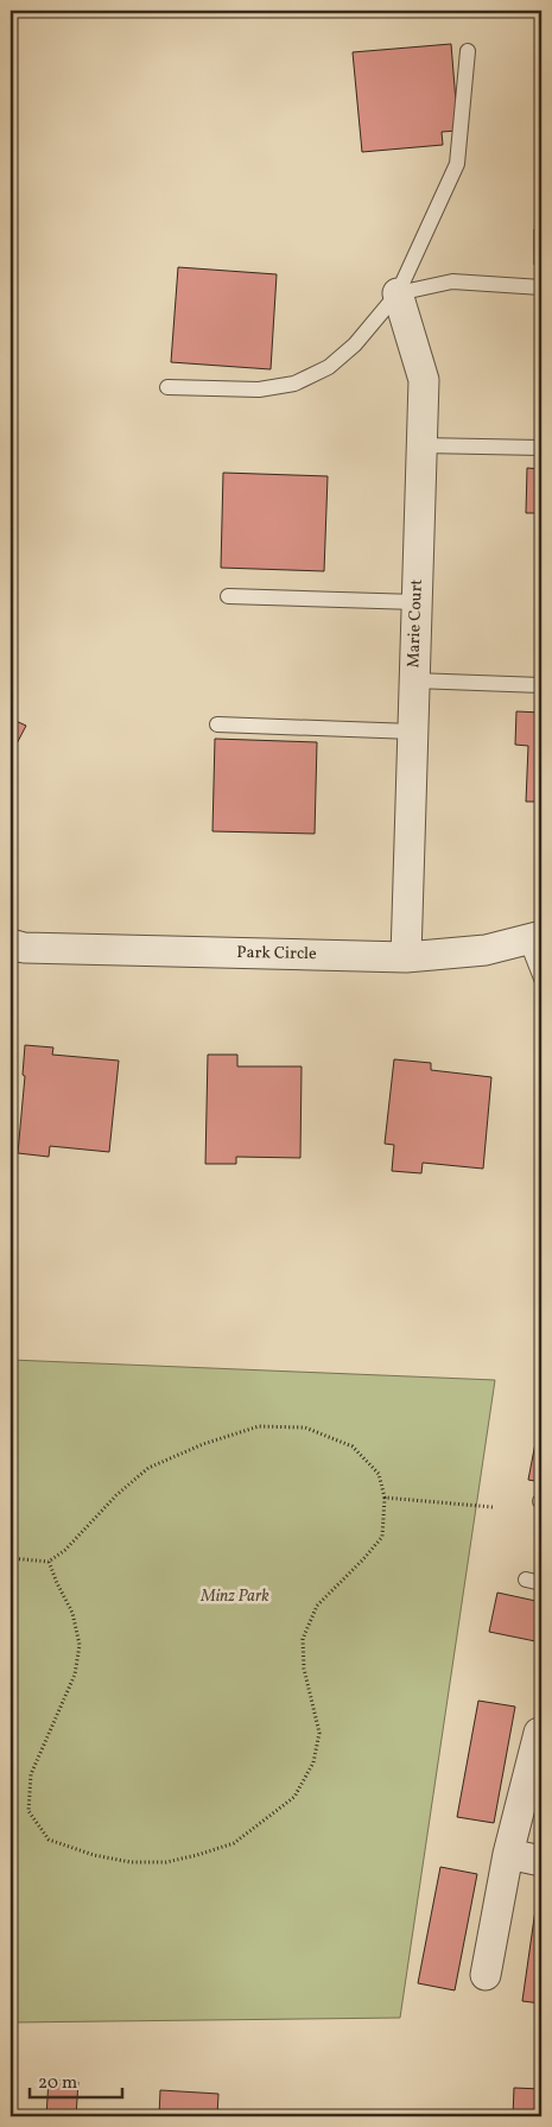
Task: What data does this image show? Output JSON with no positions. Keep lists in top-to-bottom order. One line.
{"streets":{"street":["Marie Court","Park Circle"]},"crossings":[["Marie Court","Park Circle"]],"parks":["Minz Park"],"scale_bar":"20 m"}
